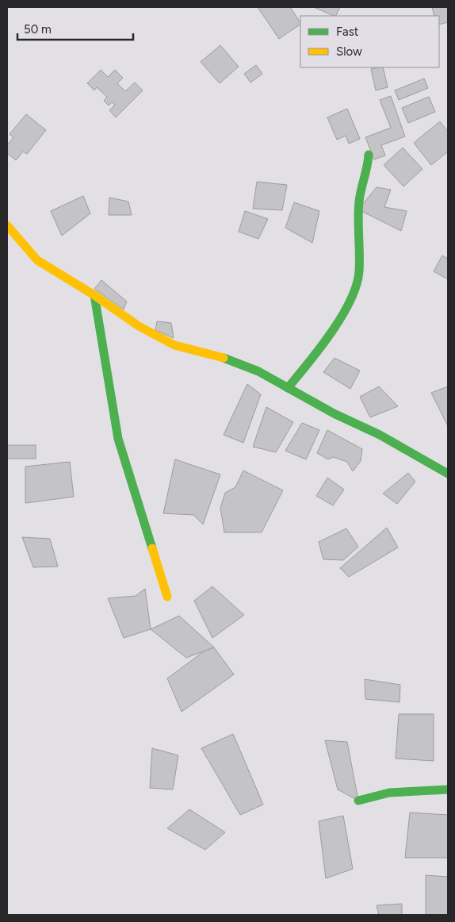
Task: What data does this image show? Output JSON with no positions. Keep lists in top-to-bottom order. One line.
{"legend":["Fast","Slow"],"scale_bar":"50 m"}
